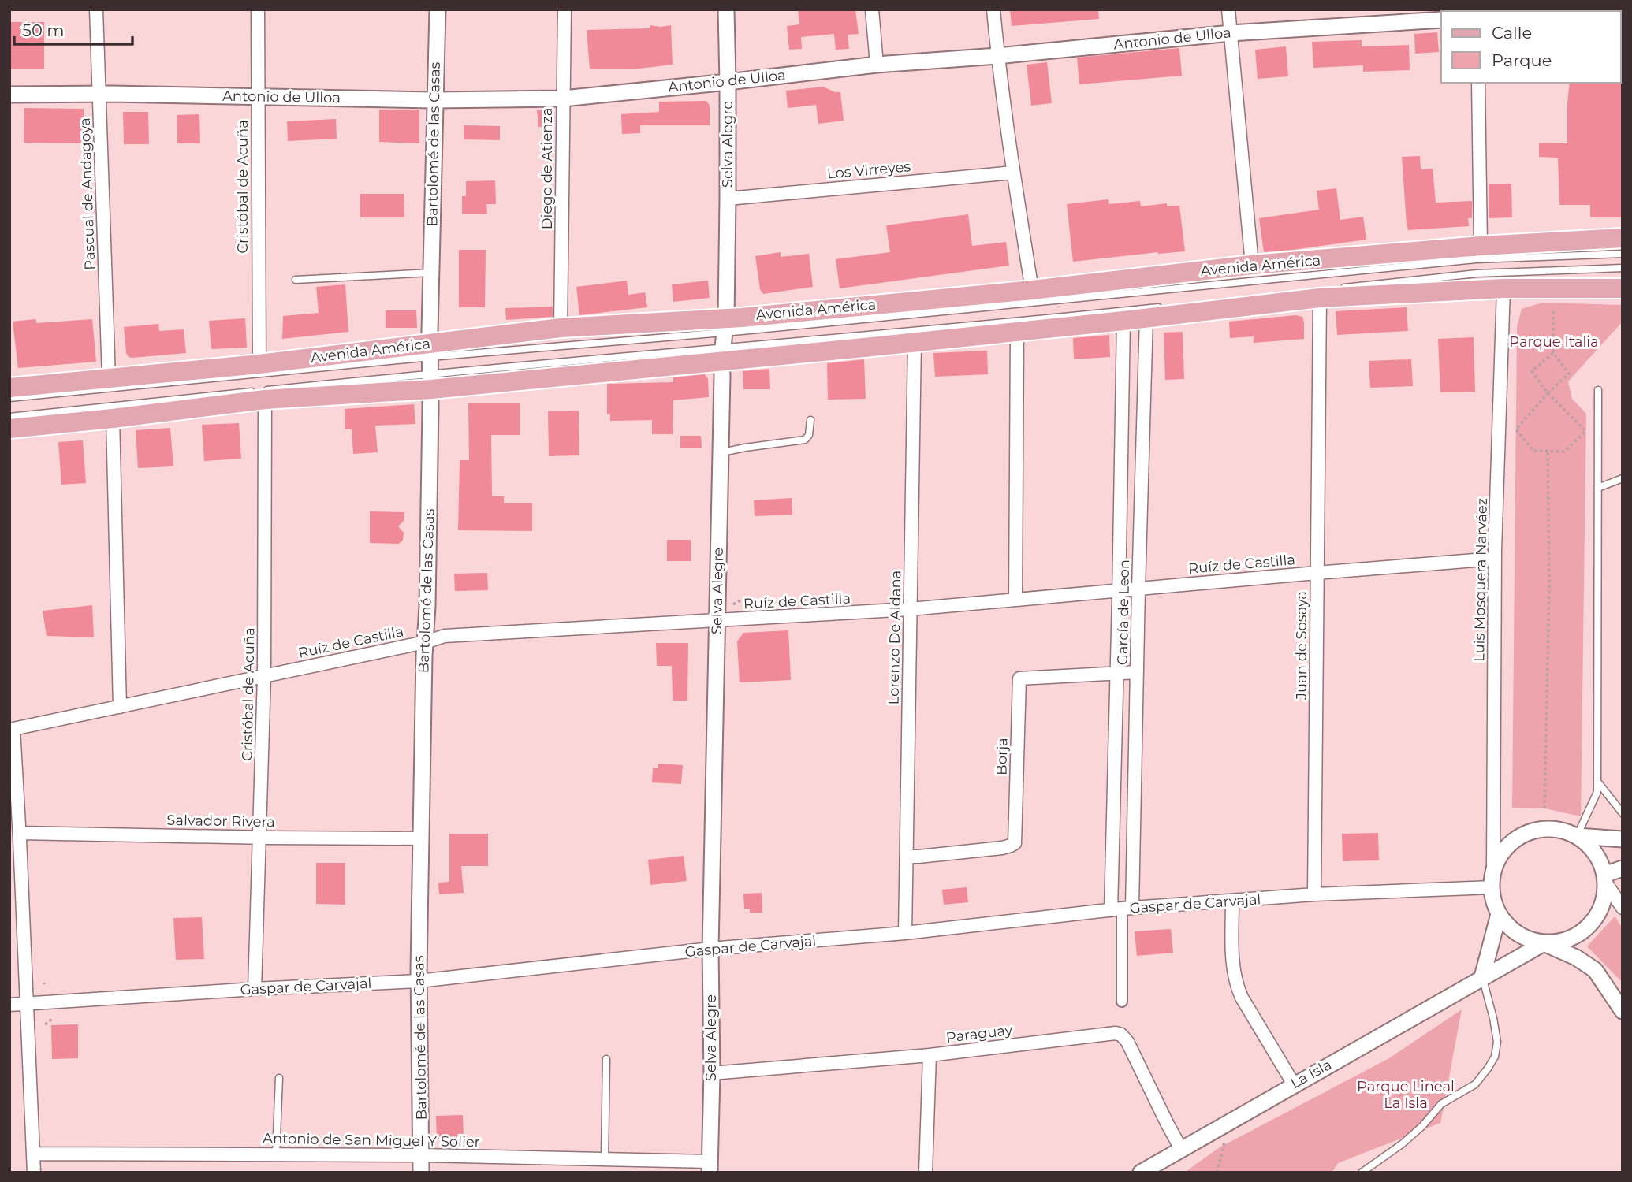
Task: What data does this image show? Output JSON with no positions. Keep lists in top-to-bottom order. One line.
{"streets":{"main road":["Avenida América"],"street":["Antonio de Ulloa","Bartolomé de las Casas","Selva Alegre","Diego de Atienza","Los Virreyes","Cristóbal de Acuña","Pascual de Andagoya","Ruíz de Castilla","Luis Mosquera Narváez","García de Leon","Lorenzo De Aldana","Juan de Sosaya","Borja","Salvador Rivera","Gaspar de Carvajal","Paraguay","La Isla","Antonio de San Miguel Y Solier"]},"crossings":[["Antonio de Ulloa","Bartolomé de las Casas"],["Antonio de Ulloa","Selva Alegre"],["Antonio de Ulloa","Diego de Atienza"],["Antonio de Ulloa","Cristóbal de Acuña"],["Antonio de Ulloa","Pascual de Andagoya"],["Bartolomé de las Casas","Avenida América"],["Bartolomé de las Casas","Ruíz de Castilla"],["Bartolomé de las Casas","Salvador Rivera"],["Bartolomé de las Casas","Gaspar de Carvajal"],["Bartolomé de las Casas","Antonio de San Miguel Y Solier"],["Selva Alegre","Los Virreyes"],["Selva Alegre","Avenida América"],["Selva Alegre","Ruíz de Castilla"],["Selva Alegre","Gaspar de Carvajal"],["Selva Alegre","Paraguay"],["Selva Alegre","Antonio de San Miguel Y Solier"],["Diego de Atienza","Avenida América"],["Cristóbal de Acuña","Avenida América"],["Cristóbal de Acuña","Ruíz de Castilla"],["Cristóbal de Acuña","Salvador Rivera"],["Cristóbal de Acuña","Gaspar de Carvajal"],["Pascual de Andagoya","Avenida América"],["Avenida América","Luis Mosquera Narváez"],["Avenida América","García de Leon"],["Avenida América","Lorenzo De Aldana"],["Avenida América","Juan de Sosaya"],["Ruíz de Castilla","Luis Mosquera Narváez"],["Ruíz de Castilla","García de Leon"],["Ruíz de Castilla","Lorenzo De Aldana"],["Ruíz de Castilla","Juan de Sosaya"],["Luis Mosquera Narváez","Gaspar de Carvajal"],["Luis Mosquera Narváez","La Isla"],["García de Leon","Borja"],["García de Leon","Gaspar de Carvajal"],["Lorenzo De Aldana","Borja"],["Lorenzo De Aldana","Gaspar de Carvajal"],["Juan de Sosaya","Gaspar de Carvajal"],["Gaspar de Carvajal","La Isla"],["Paraguay","La Isla"]],"parks":["Parque Italia","Parque Lineal La Isla"],"legend":["Calle","Parque"],"scale_bar":"50 m"}
